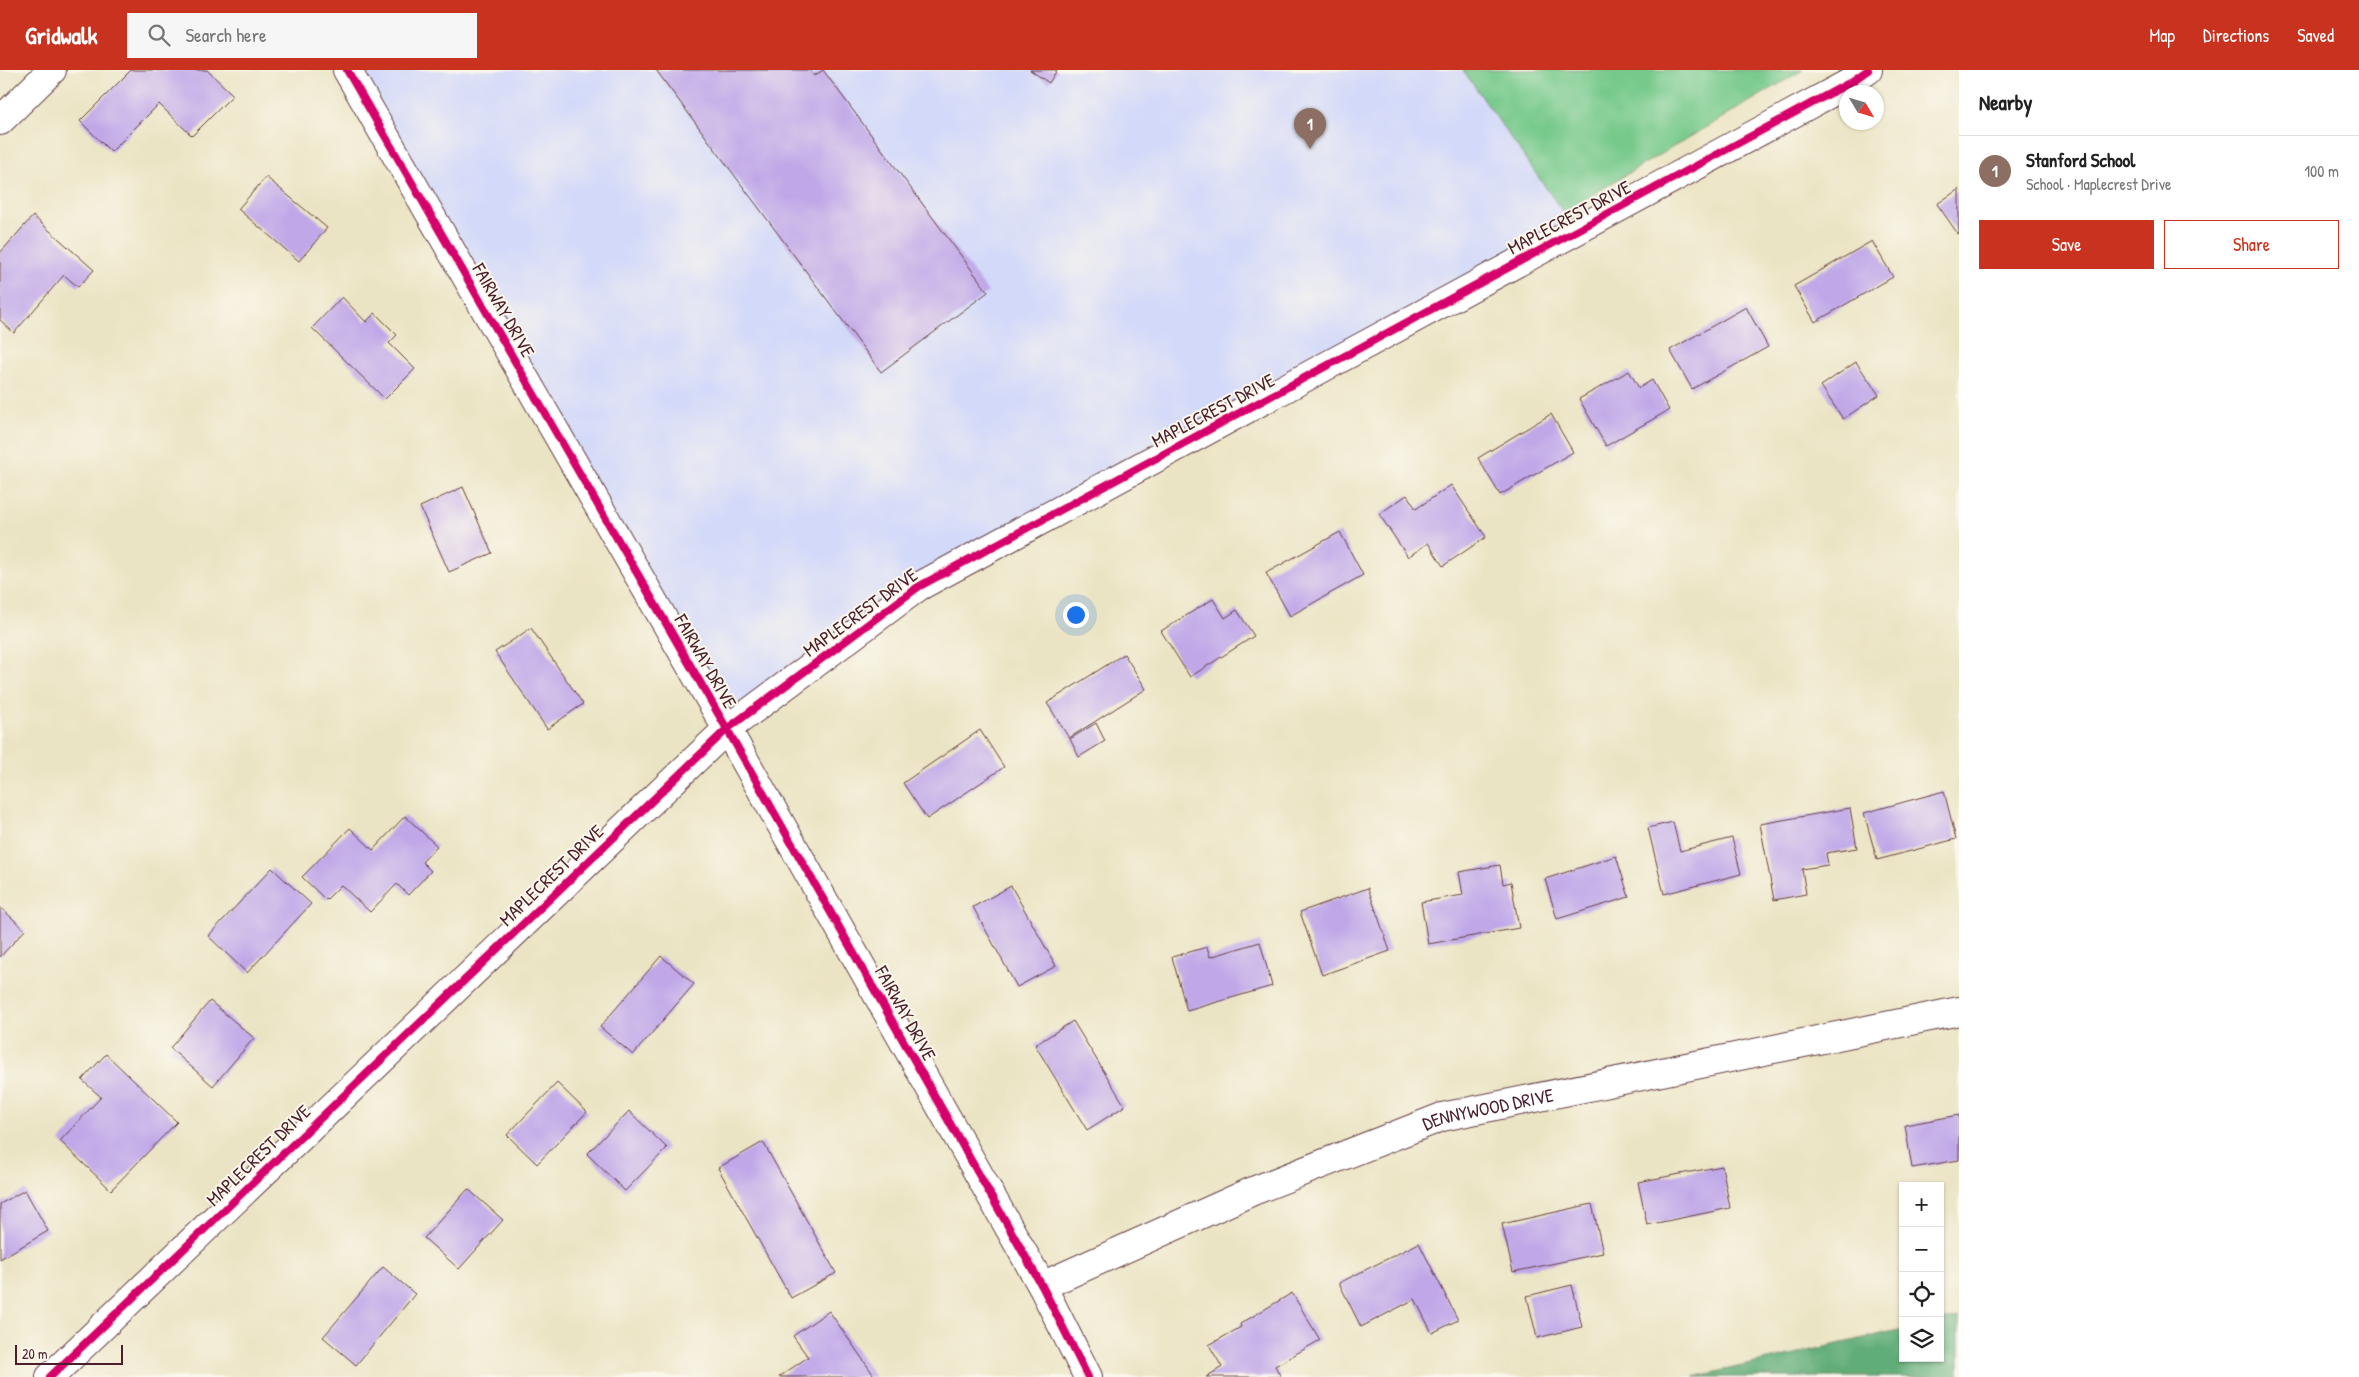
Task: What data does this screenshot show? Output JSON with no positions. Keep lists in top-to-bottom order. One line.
{"streets":{"street":["MAPLECREST DRIVE","FAIRWAY DRIVE","DENNYWOOD DRIVE"]},"crossings":[["MAPLECREST DRIVE","FAIRWAY DRIVE"],["FAIRWAY DRIVE","DENNYWOOD DRIVE"]],"scale_bar":"20 m","north":"bottom right","page":{"header":"Gridwalk","search":"Search here","nav":["Map","Directions","Saved"],"heading":"Nearby","pins":"1","list":[{"mark":"1","name":"Stanford School","note":"School · Maplecrest Drive","value":"100 m"}],"buttons":["Save","Share"],"map_buttons":["+","−"],"scale":"20 m"}}
